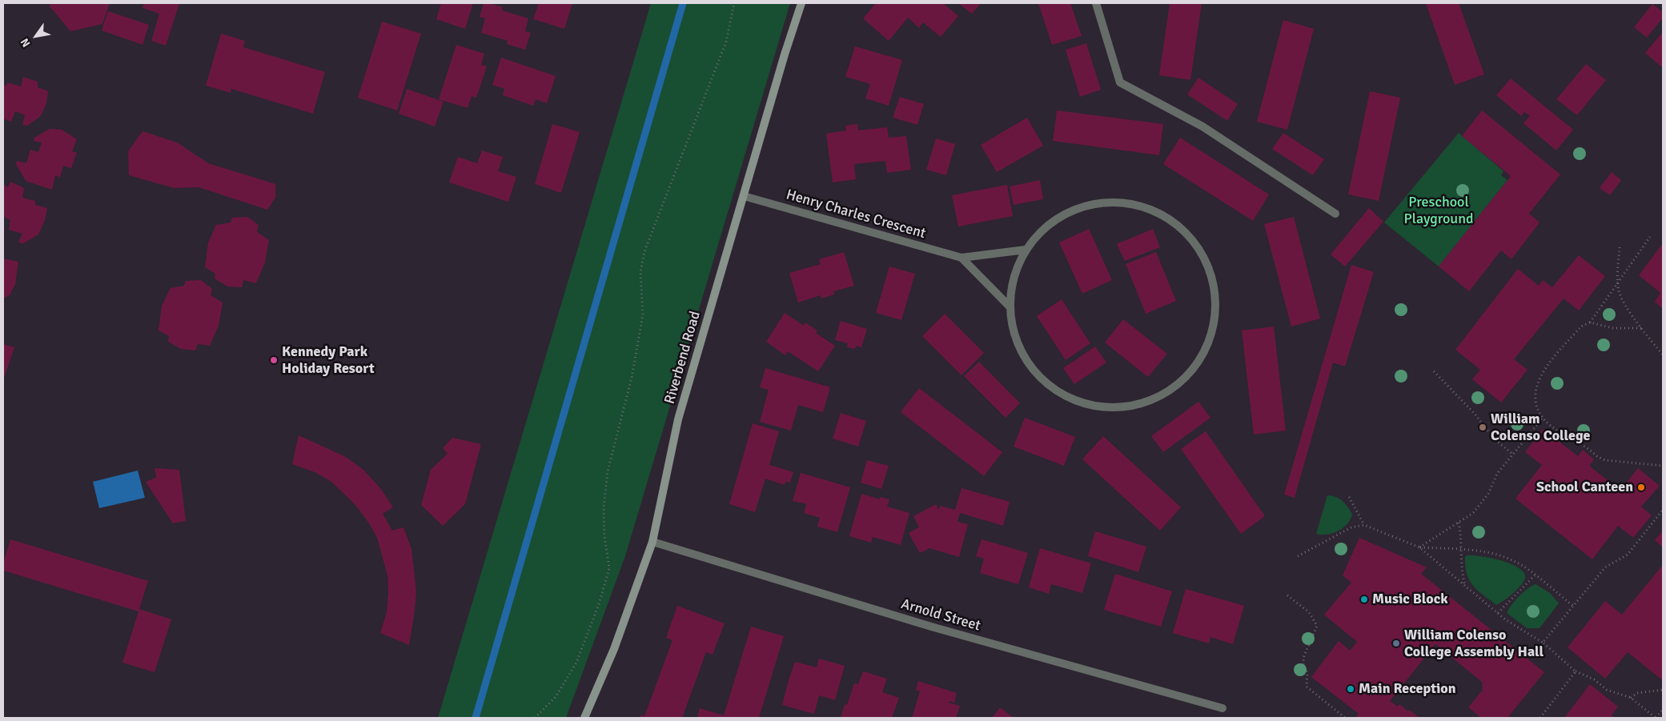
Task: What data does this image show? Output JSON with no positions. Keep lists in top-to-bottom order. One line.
{"streets":{"main road":["Riverbend Road"],"street":["Henry Charles Crescent","Arnold Street"]},"crossings":[["Henry Charles Crescent","Riverbend Road"],["Riverbend Road","Arnold Street"]],"parks":["Preschool Playground"],"places":["Kennedy Park Holiday Resort","William Colenso College","School Canteen","Music Block","William Colenso College Assembly Hall","Main Reception"],"north":"bottom left"}
